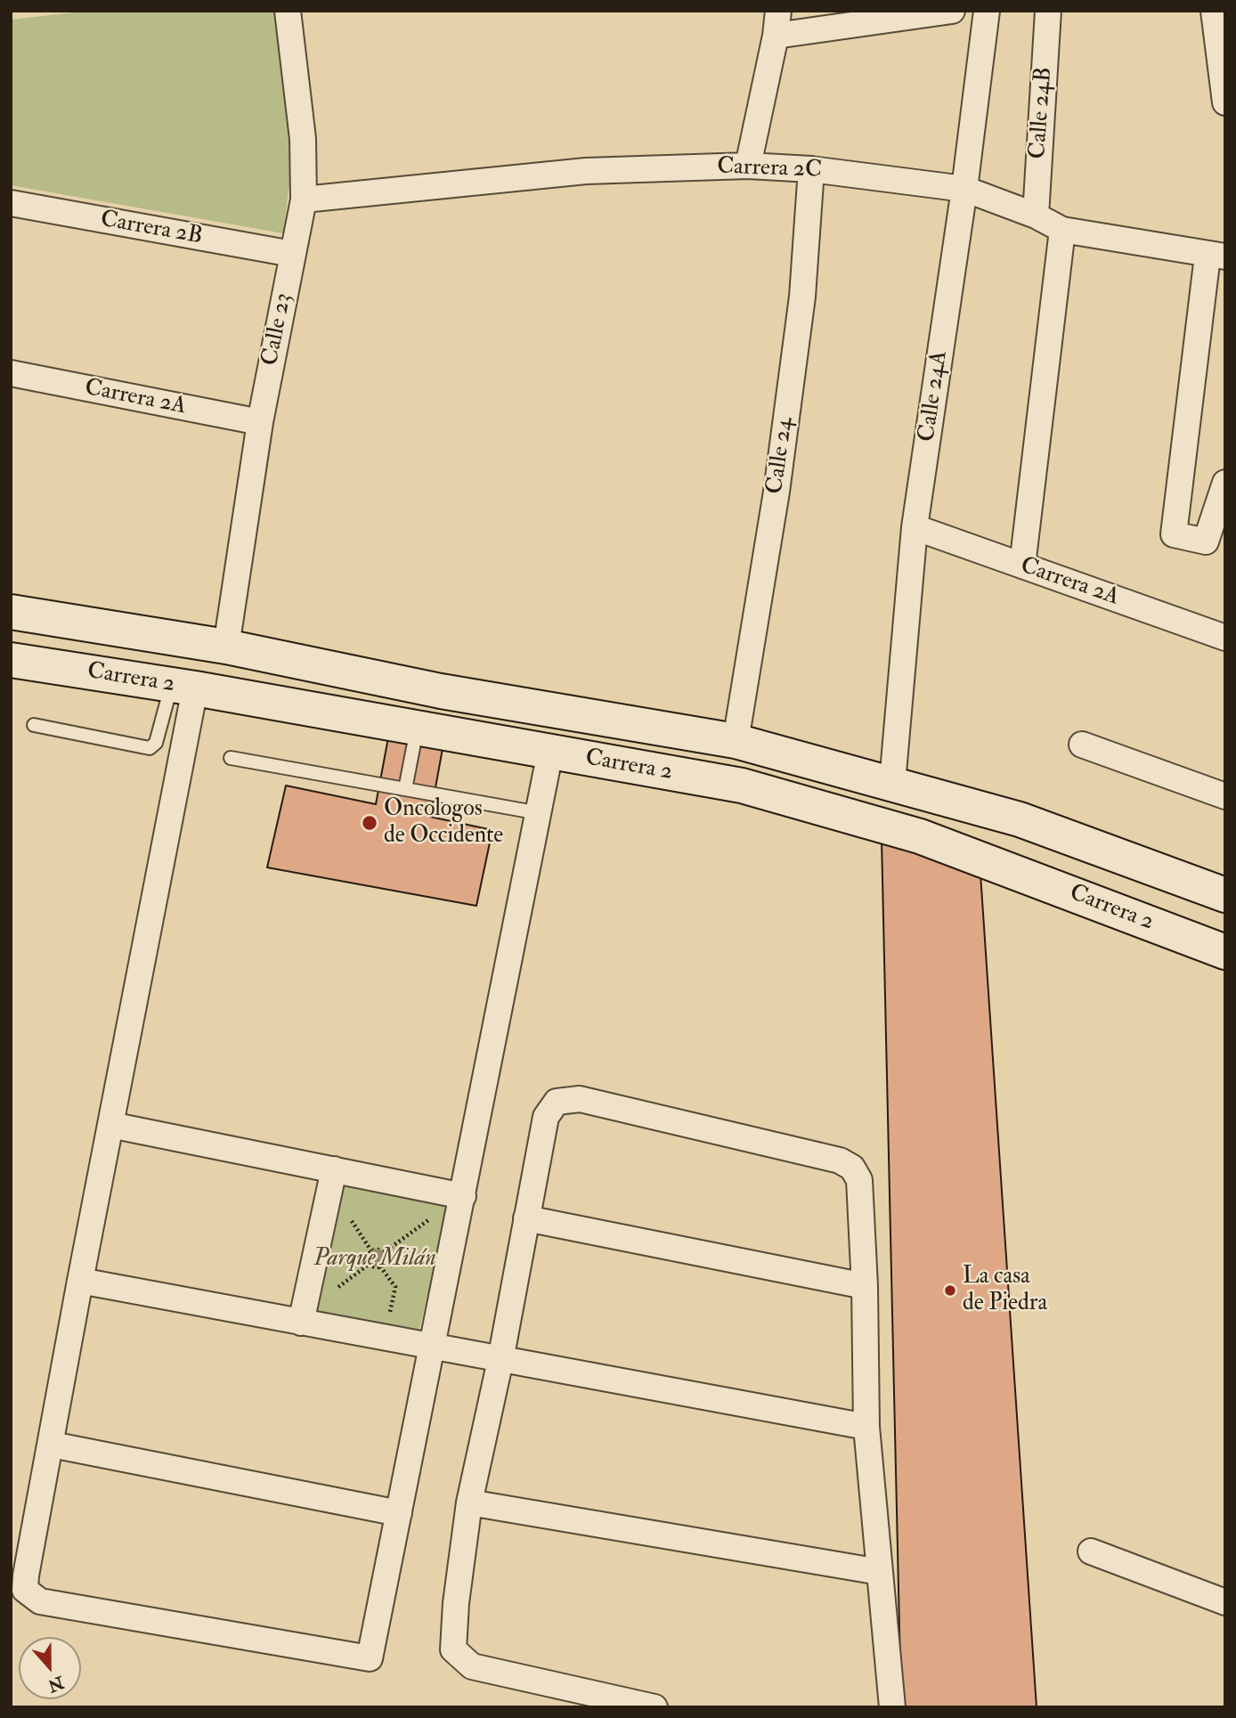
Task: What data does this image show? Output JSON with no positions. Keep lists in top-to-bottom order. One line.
{"streets":{"main road":["Carrera 2"],"street":["Calle 24B","Carrera 2C","Carrera 2B","Calle 23","Calle 24A","Carrera 2A","Calle 24"]},"crossings":[["Calle 24B","Carrera 2C"],["Carrera 2C","Calle 23"],["Carrera 2C","Calle 24A"],["Carrera 2C","Calle 24"],["Carrera 2B","Calle 23"],["Calle 23","Carrera 2A"],["Calle 23","Carrera 2"],["Calle 24A","Carrera 2A"],["Calle 24A","Carrera 2"],["Calle 24","Carrera 2"]],"parks":["Parque Milán"],"places":["Oncologos de Occidente","La casa de Piedra"],"north":"bottom"}
